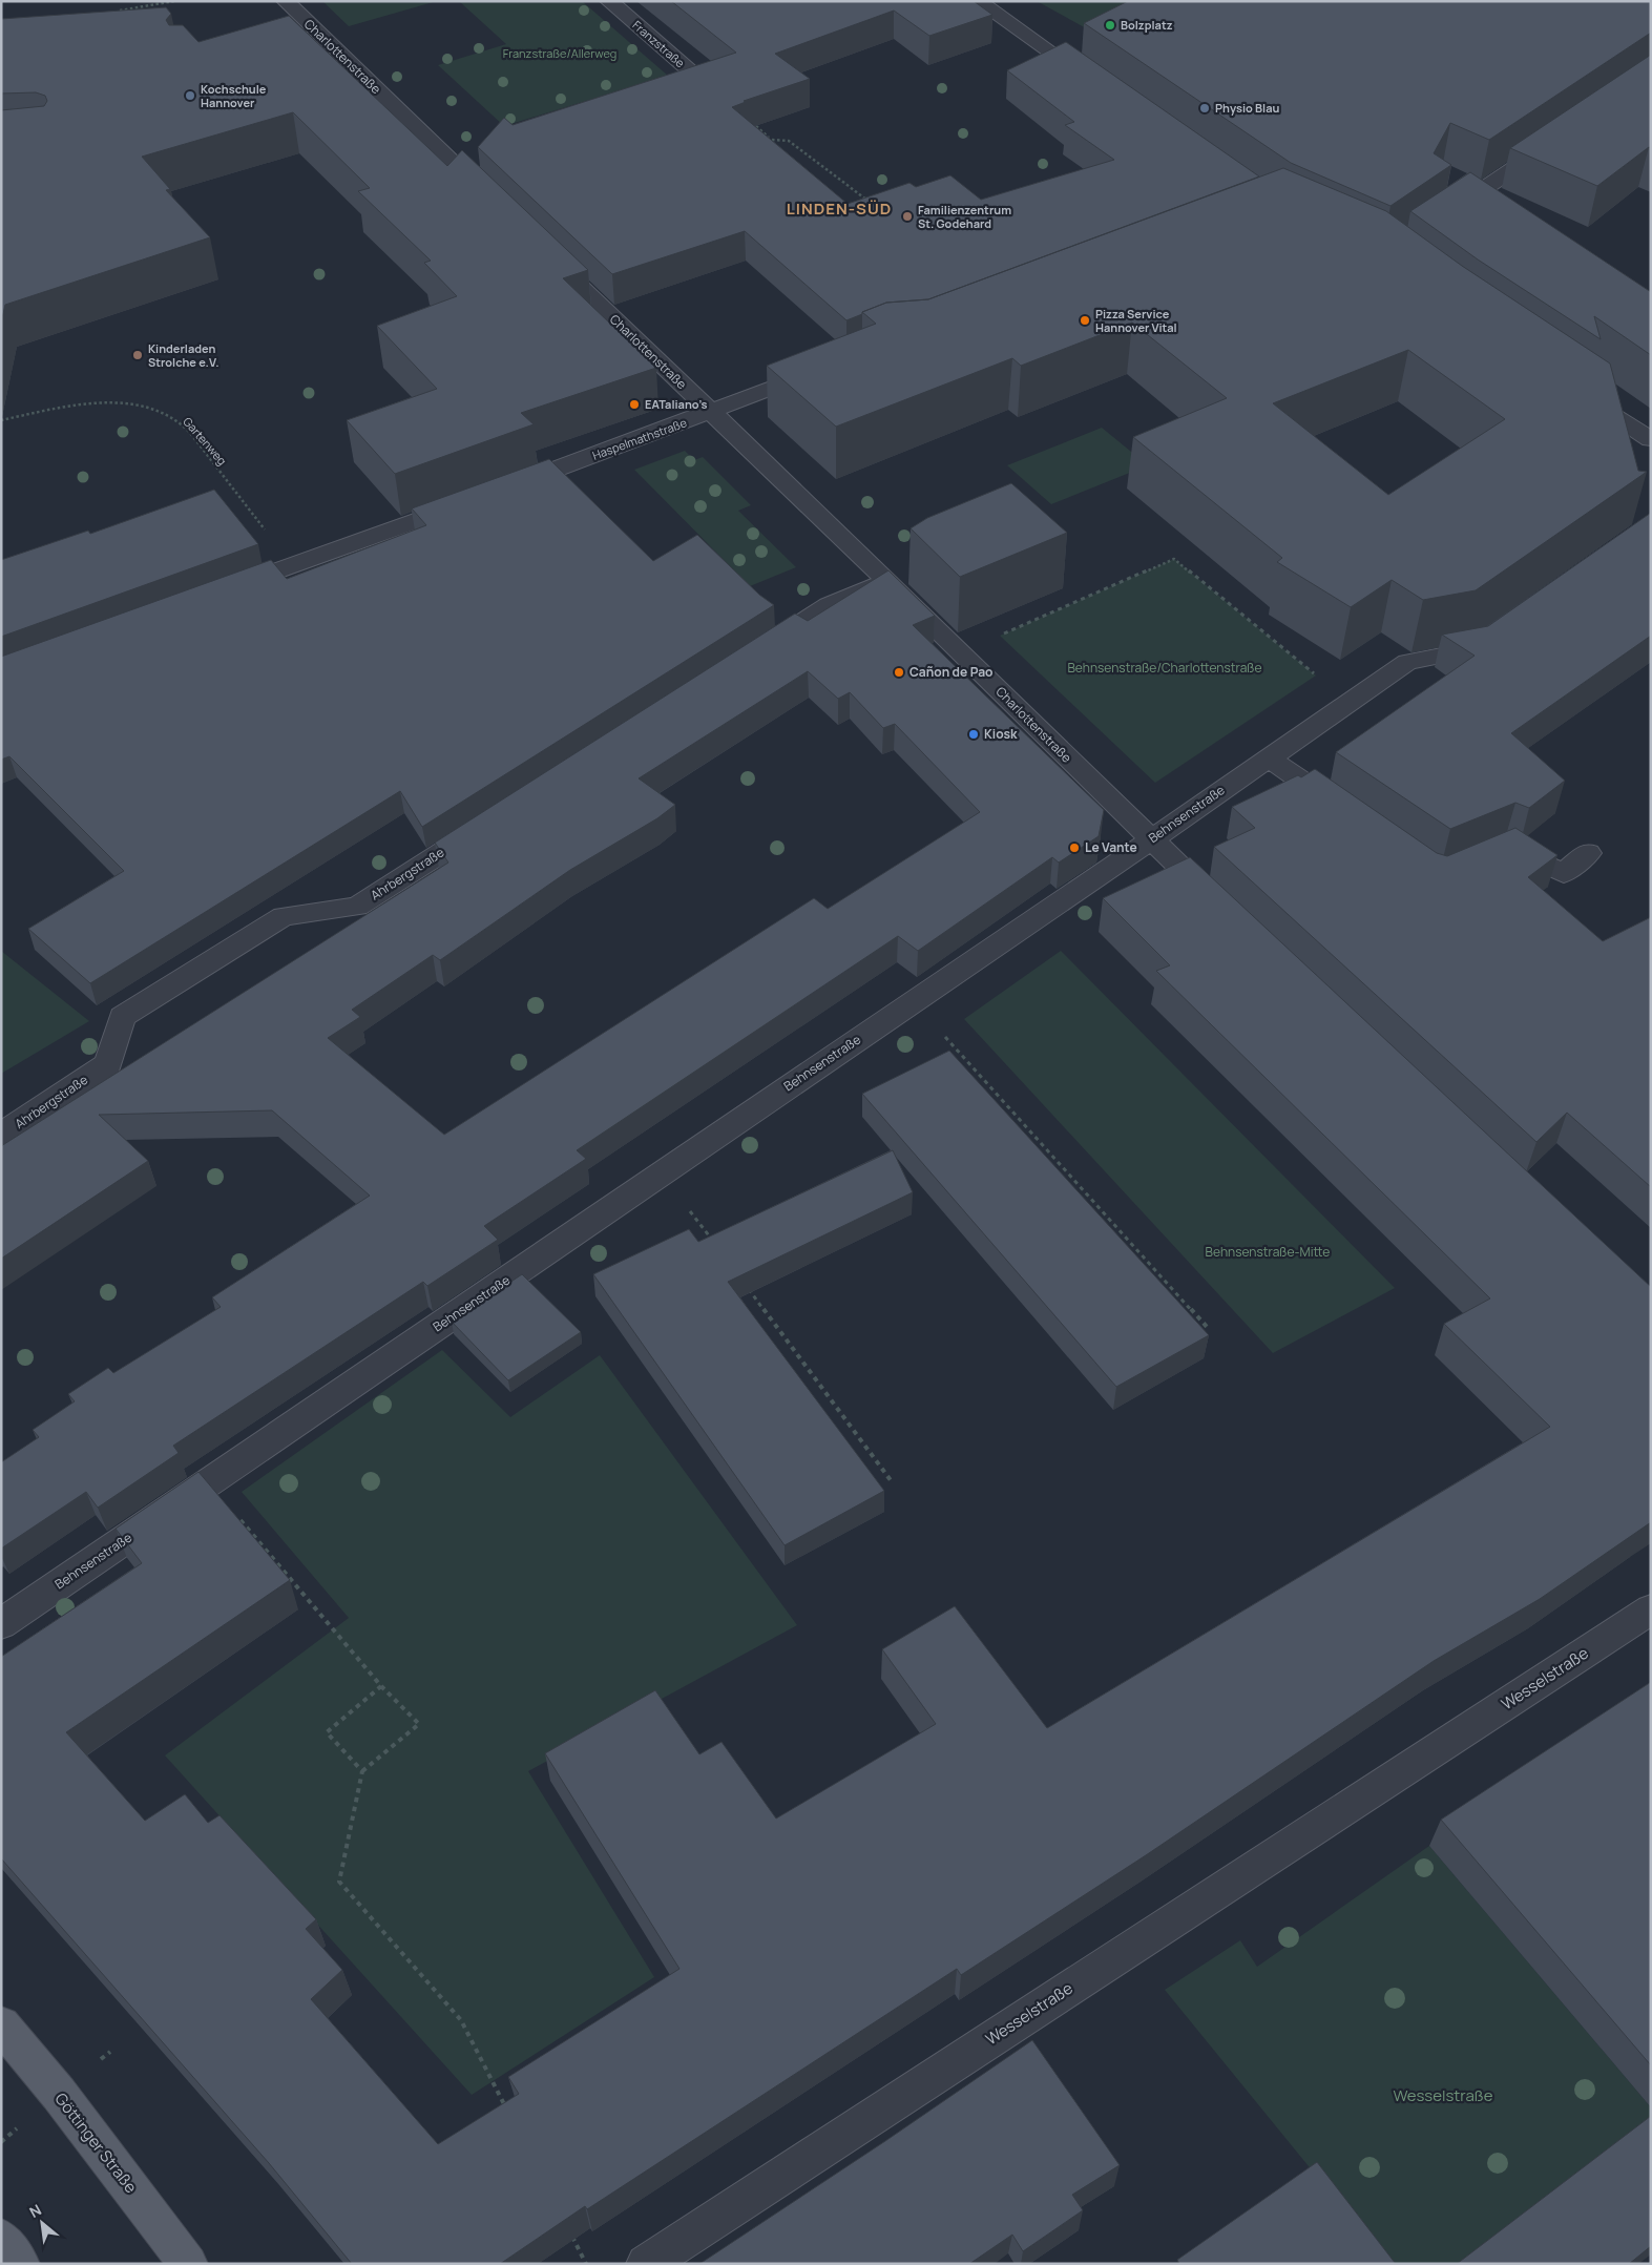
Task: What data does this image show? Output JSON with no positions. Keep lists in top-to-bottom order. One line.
{"streets":{"main road":["Göttinger Straße"],"street":["Franzstraße","Charlottenstraße","Haspelmathstraße","Behnsenstraße","Ahrbergstraße","Wesselstraße"],"path":["Gartenweg"]},"crossings":[["Charlottenstraße","Haspelmathstraße"],["Charlottenstraße","Behnsenstraße"]],"districts":["LINDEN-SÜD"],"parks":["Franzstraße/Allerweg","Behnsenstraße/Charlottenstraße","Behnsenstraße-Mitte","Wesselstraße"],"places":["Bolzplatz","Kochschule Hannover","Physio Blau","Familienzentrum St. Godehard","Pizza Service Hannover Vital","Kinderladen Strolche e.V.","EATaliano’s","Cañon de Pao","Kiosk","Le Vante"],"north":"top left"}
